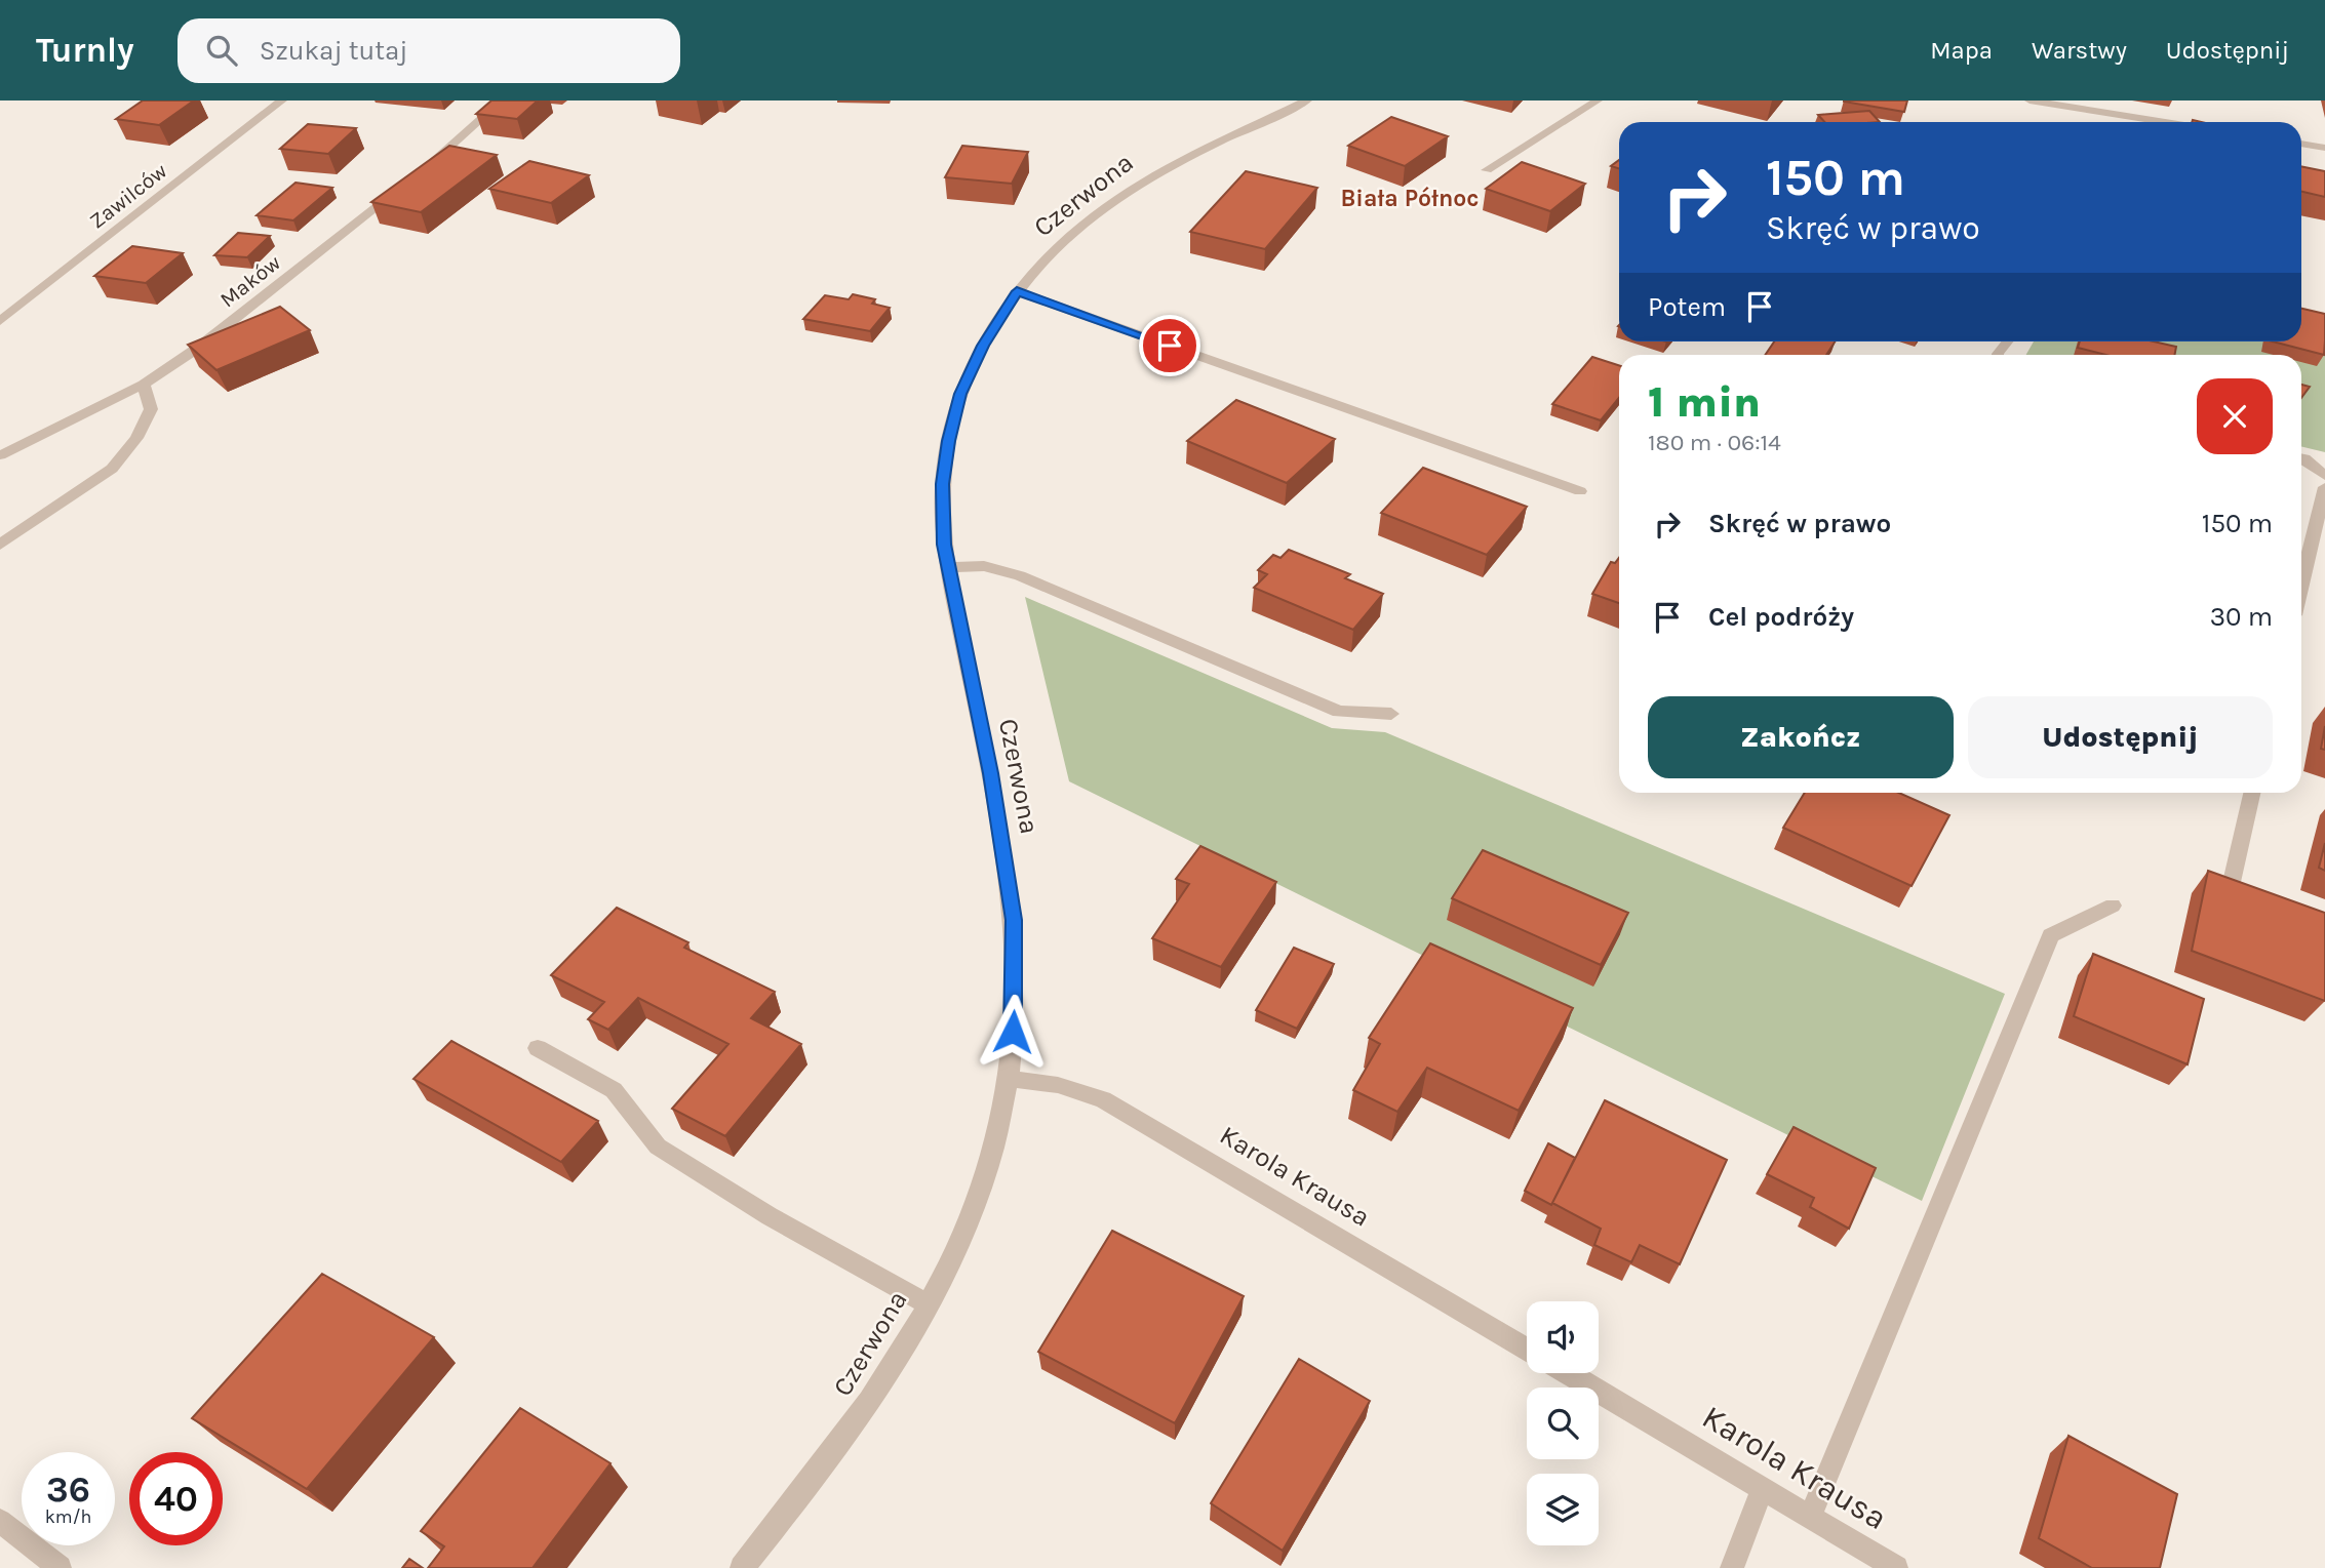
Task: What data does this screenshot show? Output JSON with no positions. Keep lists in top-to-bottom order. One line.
{"streets":{"street":["Czerwona","Zawilców","Maków","Karola Krausa"]},"crossings":[["Czerwona","Karola Krausa"]],"districts":["Biała Północ"],"page":{"header":"Turnly","search":"Szukaj tutaj","nav":["Mapa","Warstwy","Udostępnij"],"turn":["150 m","Skręć w prawo"],"then":"Potem","heading":["1 min","180 m · 06:14"],"list":[{"name":"Skręć w prawo","value":"150 m"},{"name":"Cel podróży","value":"30 m"}],"buttons":["Zakończ","Udostępnij"],"speed":"36 km/h","limit":"40"}}
